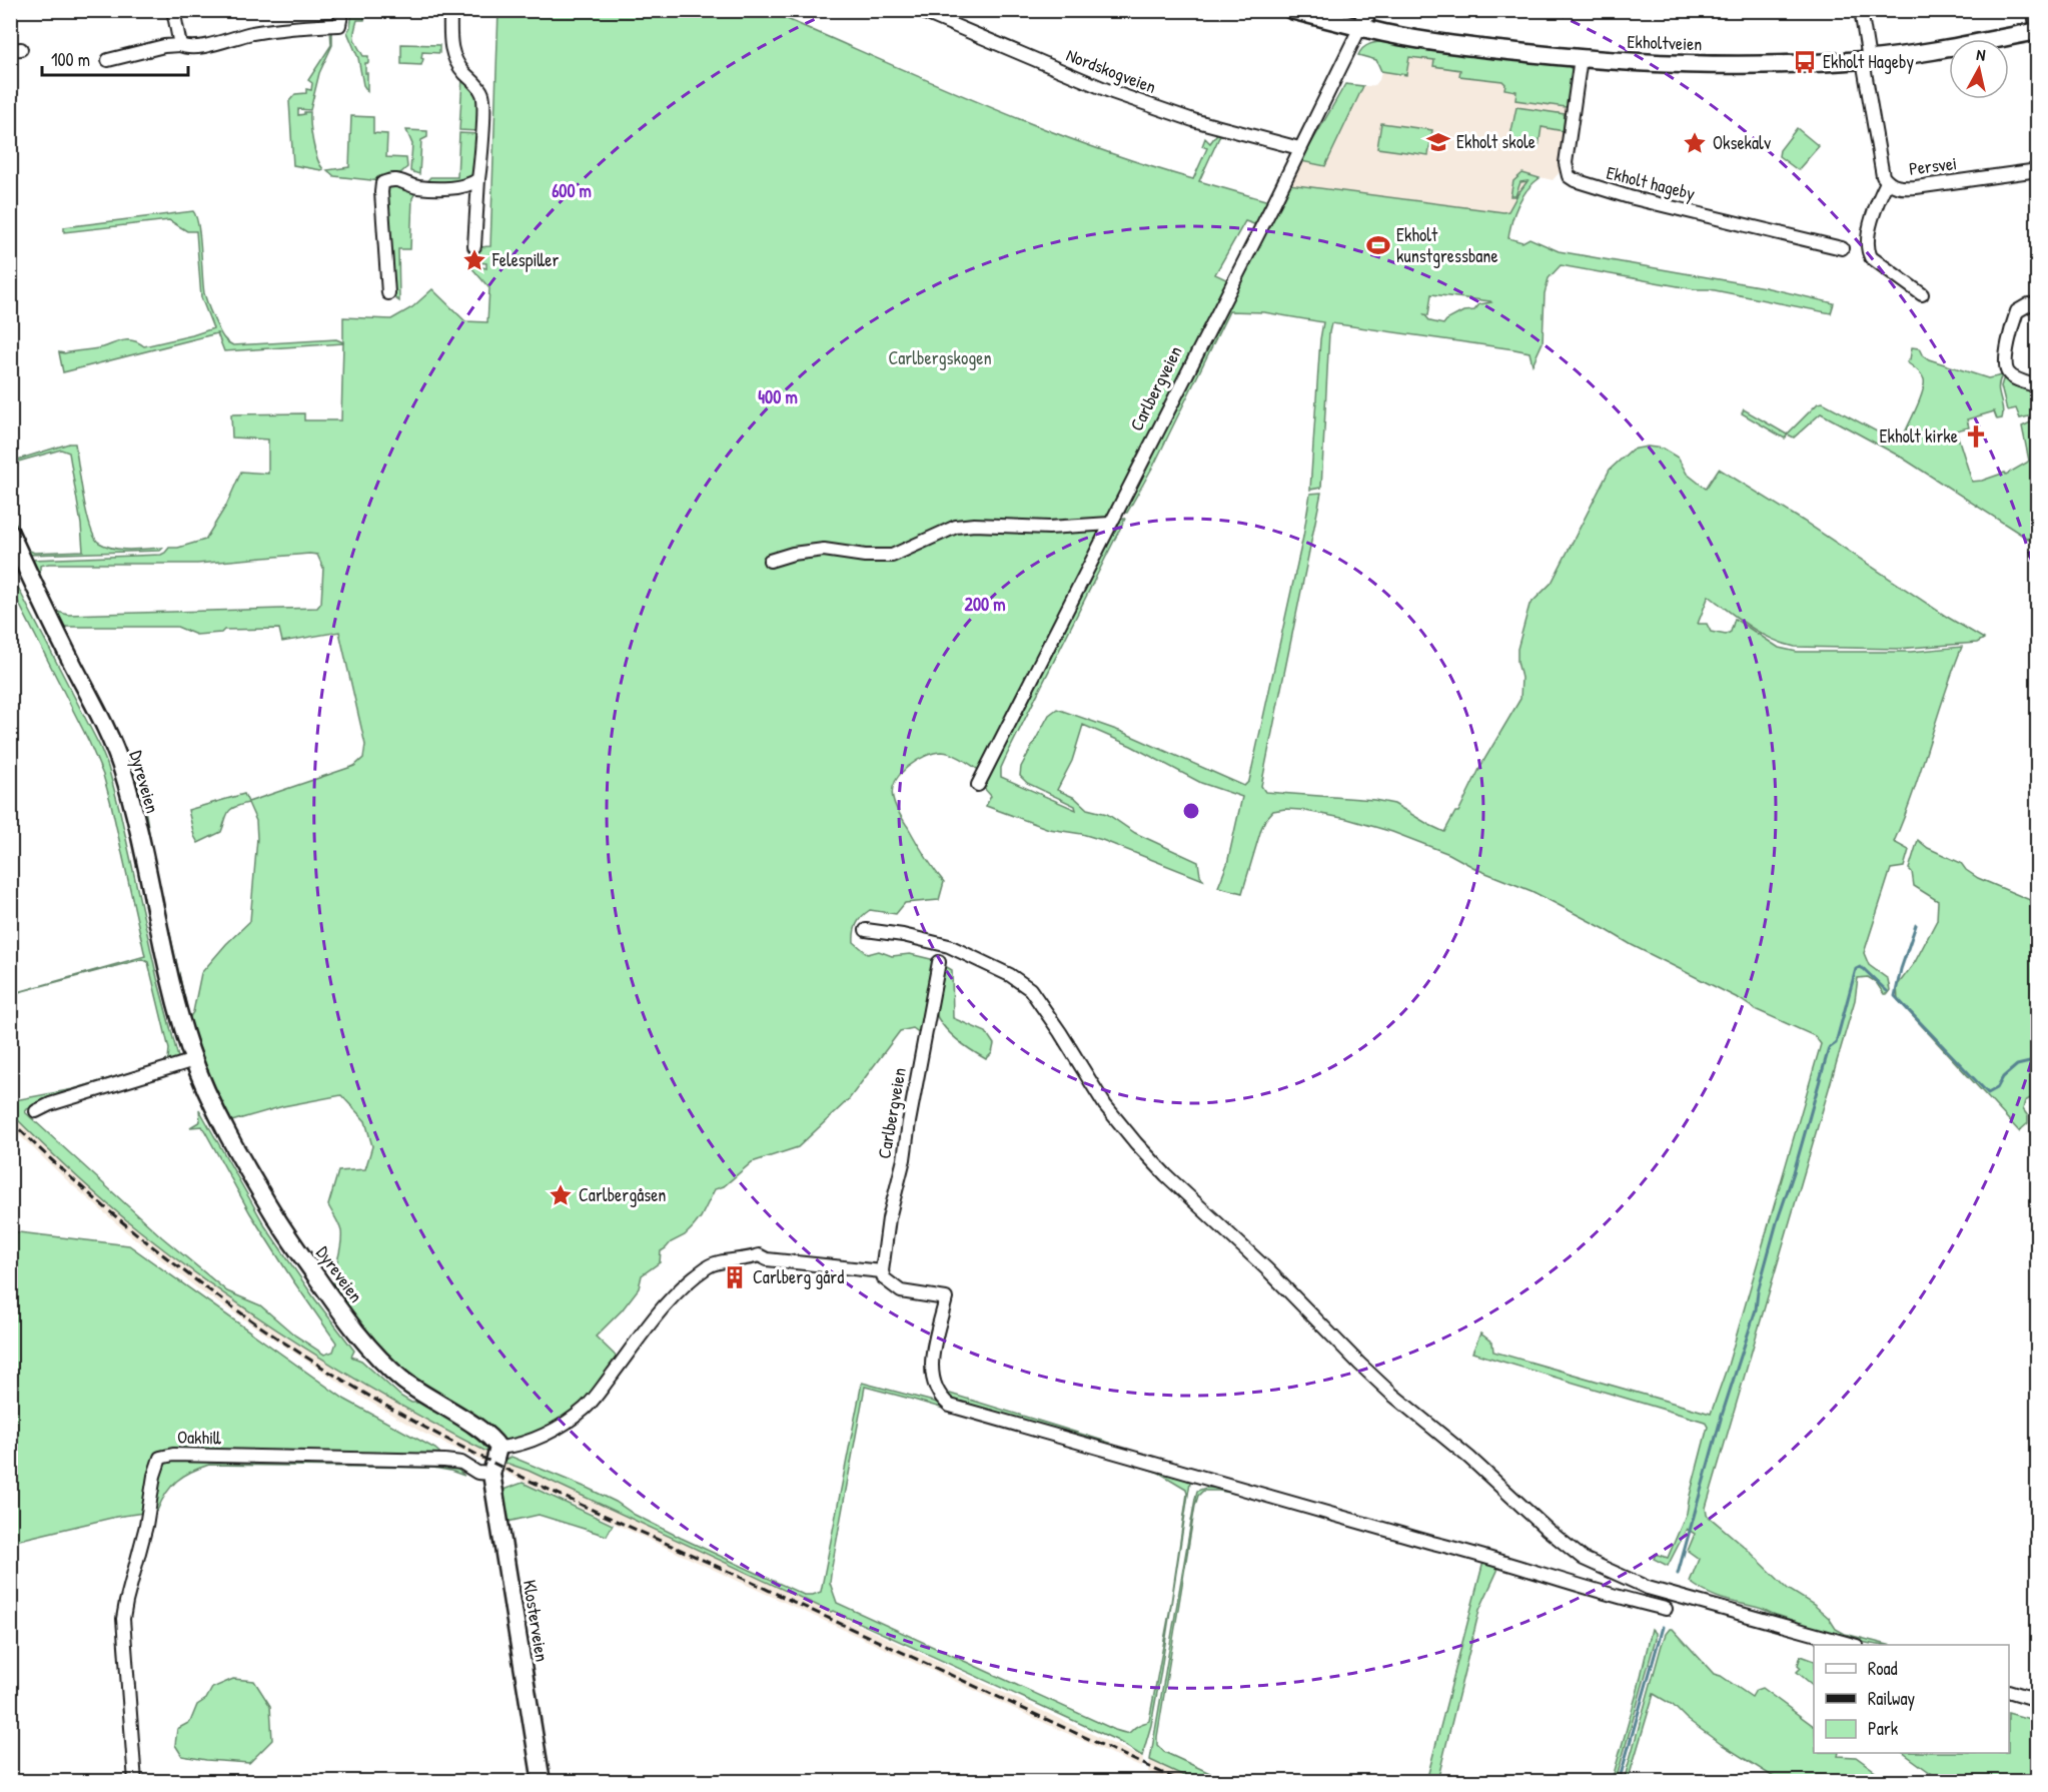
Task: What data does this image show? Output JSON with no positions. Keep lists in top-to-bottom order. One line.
{"streets":{"main road":["Ekholtveien","Carlbergveien","Dyreveien","Klosterveien"],"street":["Nordskogveien","Persvei","Ekholt hageby","Oakhill"]},"crossings":[["Ekholtveien","Persvei"],["Ekholtveien","Ekholt hageby"],["Ekholtveien","Carlbergveien"],["Nordskogveien","Carlbergveien"],["Oakhill","Klosterveien"]],"parks":["Carlbergskogen"],"places":{"bus stop":["Ekholt Hageby"],"school or university":["Ekholt skole"],"place":["Oksekalv","Felespiller","Carlbergåsen"],"sports":["Ekholt kunstgressbane"],"church":["Ekholt kirke"],"building":["Carlberg gård"]},"legend":["Road","Railway","Park"],"scale_bar":"100 m","north":"top","rings":["600 m","400 m","200 m"]}
